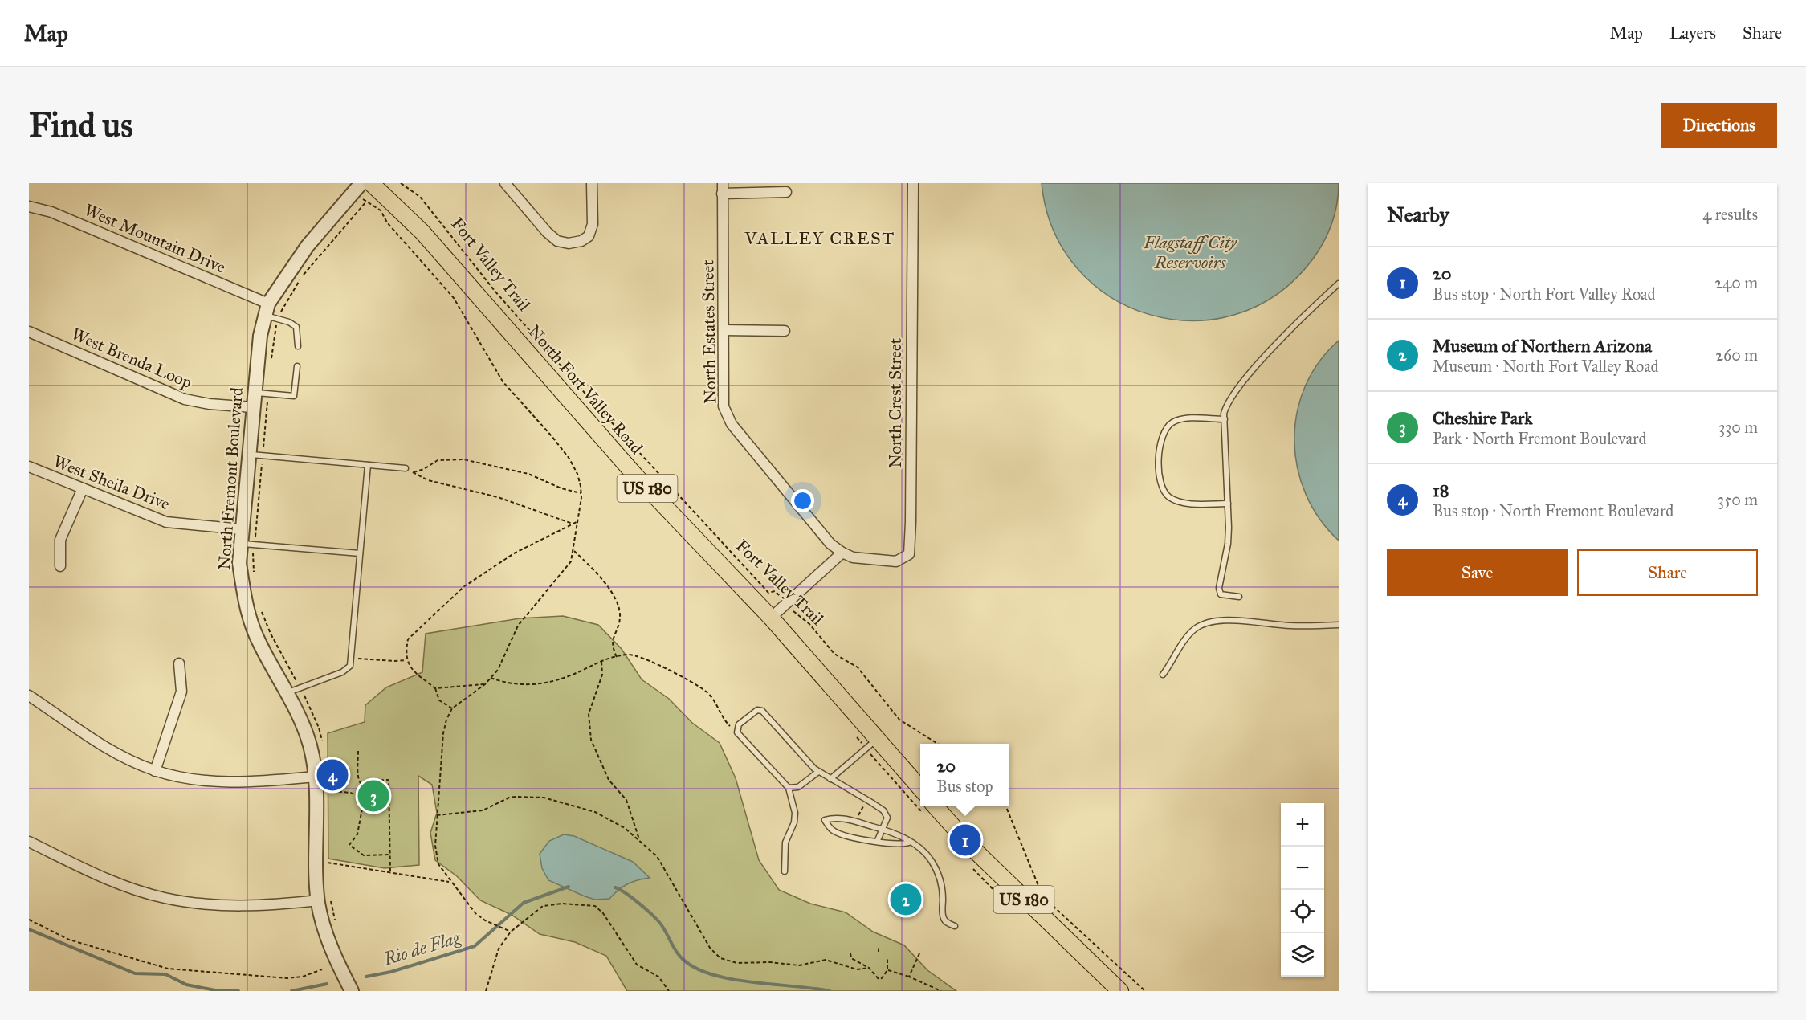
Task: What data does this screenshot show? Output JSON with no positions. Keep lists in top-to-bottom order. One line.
{"streets":{"main road":["North Fort Valley Road","US 180"],"street":["West Mountain Drive","North Estates Street","West Brenda Loop","North Crest Street","North Fremont Boulevard","West Sheila Drive"],"path":["Fort Valley Trail"]},"crossings":[["West Mountain Drive","North Fremont Boulevard"],["North Estates Street","North Crest Street"],["West Brenda Loop","North Fremont Boulevard"],["North Fremont Boulevard","West Sheila Drive"]],"districts":["VALLEY CREST"],"water":["Flagstaff City Reservoirs","Rio de Flag"],"page":{"header":"Map","nav":["Map","Layers","Share"],"buttons":["Directions",["Save","Share"]],"title":"Find us","heading":["Nearby","4 results"],"list":[{"mark":"1","name":"20","note":"Bus stop · North Fort Valley Road","value":"240 m"},{"mark":"2","name":"Museum of Northern Arizona","note":"Museum · North Fort Valley Road","value":"260 m"},{"mark":"3","name":"Cheshire Park","note":"Park · North Fremont Boulevard","value":"330 m"},{"mark":"4","name":"18","note":"Bus stop · North Fremont Boulevard","value":"350 m"}],"popup":["20","Bus stop"],"pins":["4","3","1","2"],"map_buttons":["+","−"]}}
